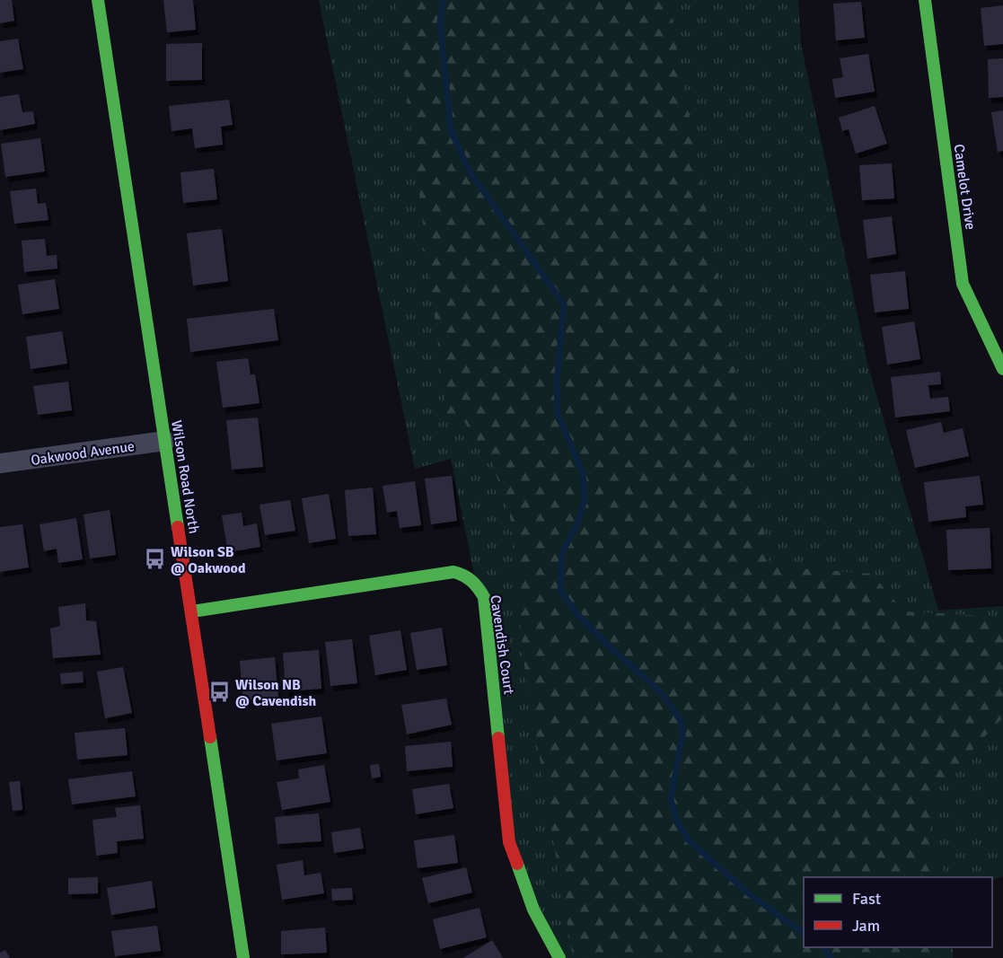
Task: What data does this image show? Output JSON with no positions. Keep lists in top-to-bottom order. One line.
{"streets":{"street":["Camelot Drive","Oakwood Avenue","Wilson Road North","Cavendish Court"]},"crossings":[["Oakwood Avenue","Wilson Road North"],["Wilson Road North","Cavendish Court"]],"places":{"bus stop":["Wilson SB @ Oakwood","Wilson NB @ Cavendish"]},"legend":["Fast","Jam"]}
